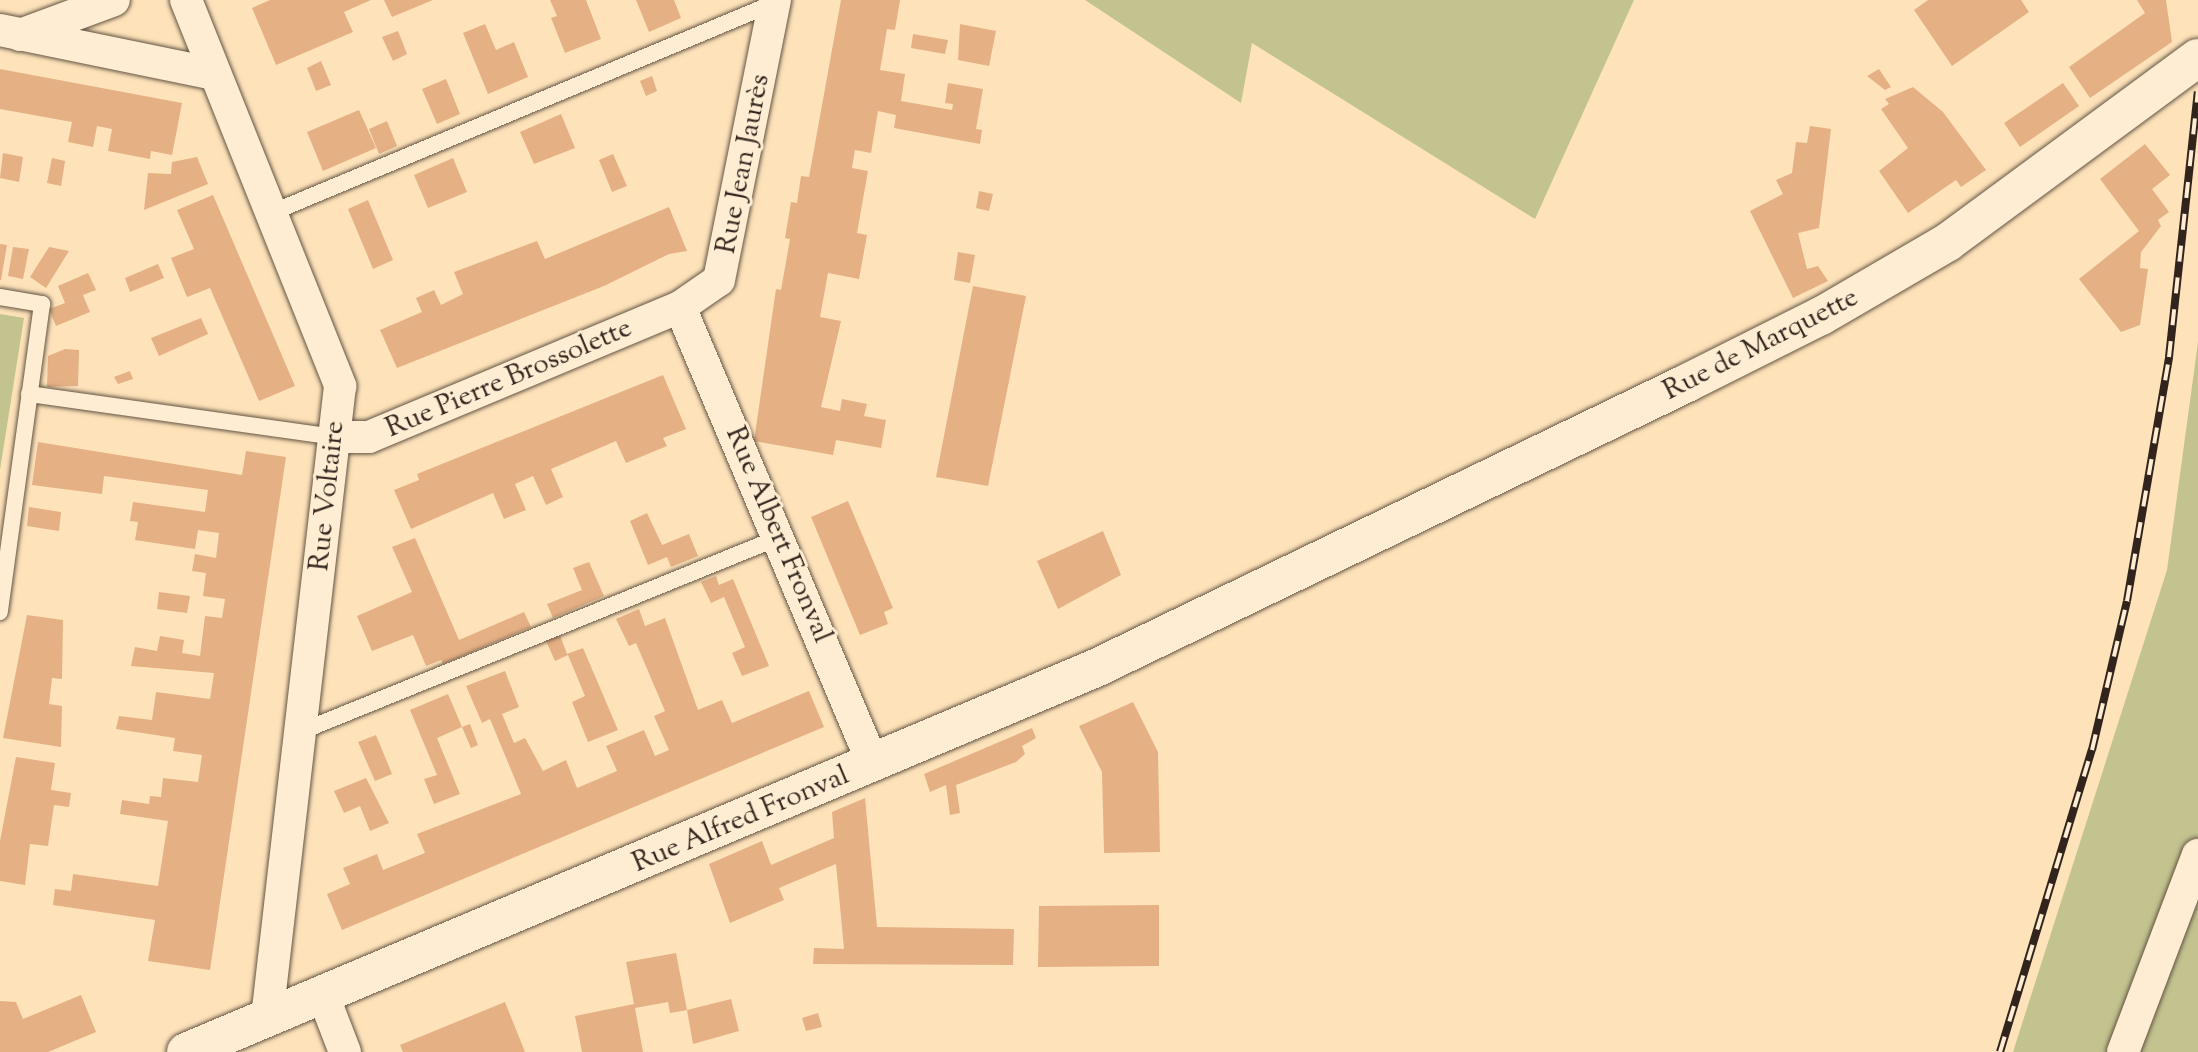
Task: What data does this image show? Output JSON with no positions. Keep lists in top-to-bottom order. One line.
{"streets":{"street":["Rue Jean Jaurès","Rue de Marquette","Rue Pierre Brossolette","Rue Voltaire","Rue Albert Fronval","Rue Alfred Fronval"]},"crossings":[["Rue Jean Jaurès","Rue Pierre Brossolette"],["Rue Jean Jaurès","Rue Albert Fronval"],["Rue de Marquette","Rue Alfred Fronval"],["Rue Pierre Brossolette","Rue Voltaire"],["Rue Pierre Brossolette","Rue Albert Fronval"],["Rue Voltaire","Rue Alfred Fronval"],["Rue Albert Fronval","Rue Alfred Fronval"]]}
